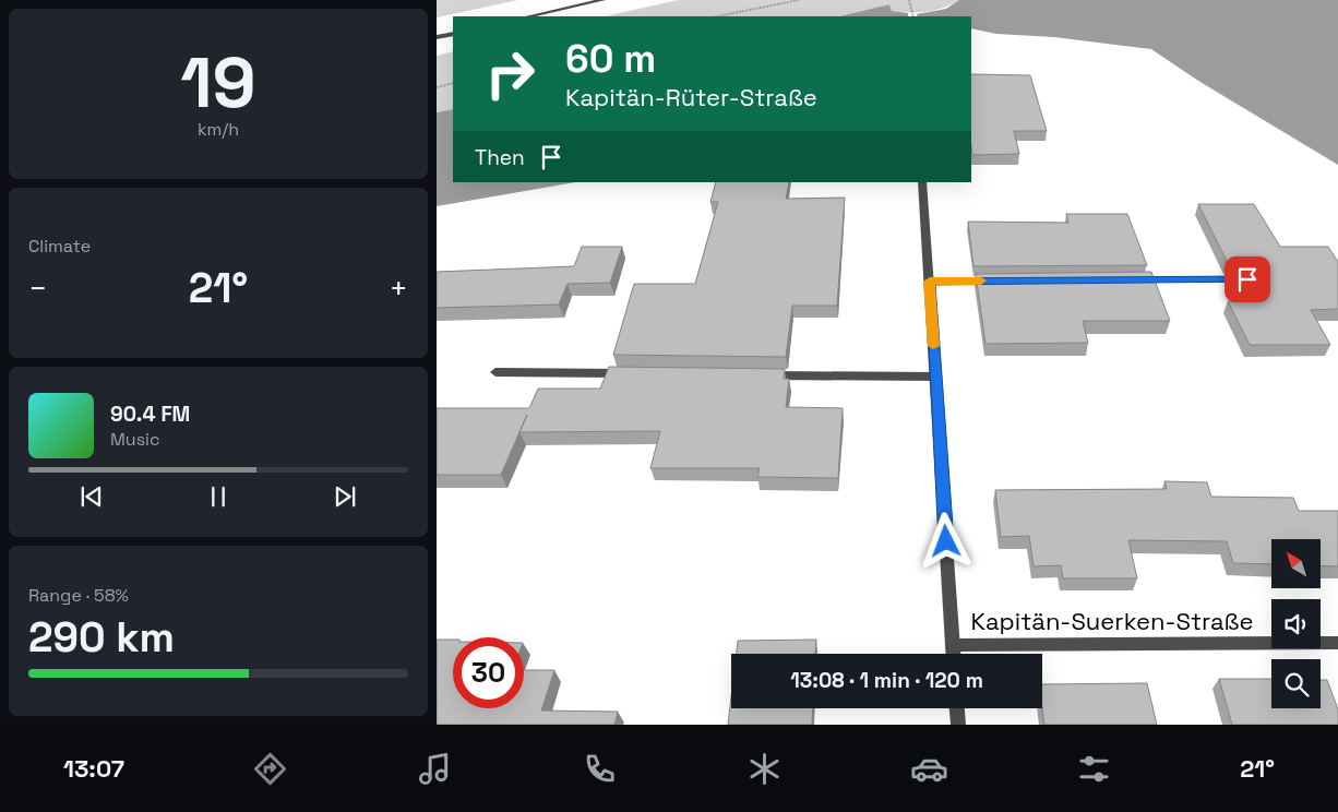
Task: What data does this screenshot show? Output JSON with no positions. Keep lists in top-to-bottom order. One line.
{"streets":{"street":["Kapitän-Suerken-Straße"]},"north":"top left","page":{"tile":[["19","km/h"],"Climate",["Range · 58%","290 km"]],"turn":["60 m","Kapitän-Rüter-Straße"],"then":"Then","heat":["−","21°","+"],"song":["90.4 FM","Music"],"limit":"30","trip":"13:08 · 1 min · 120 m","tabs":["13:07","21°"]}}
